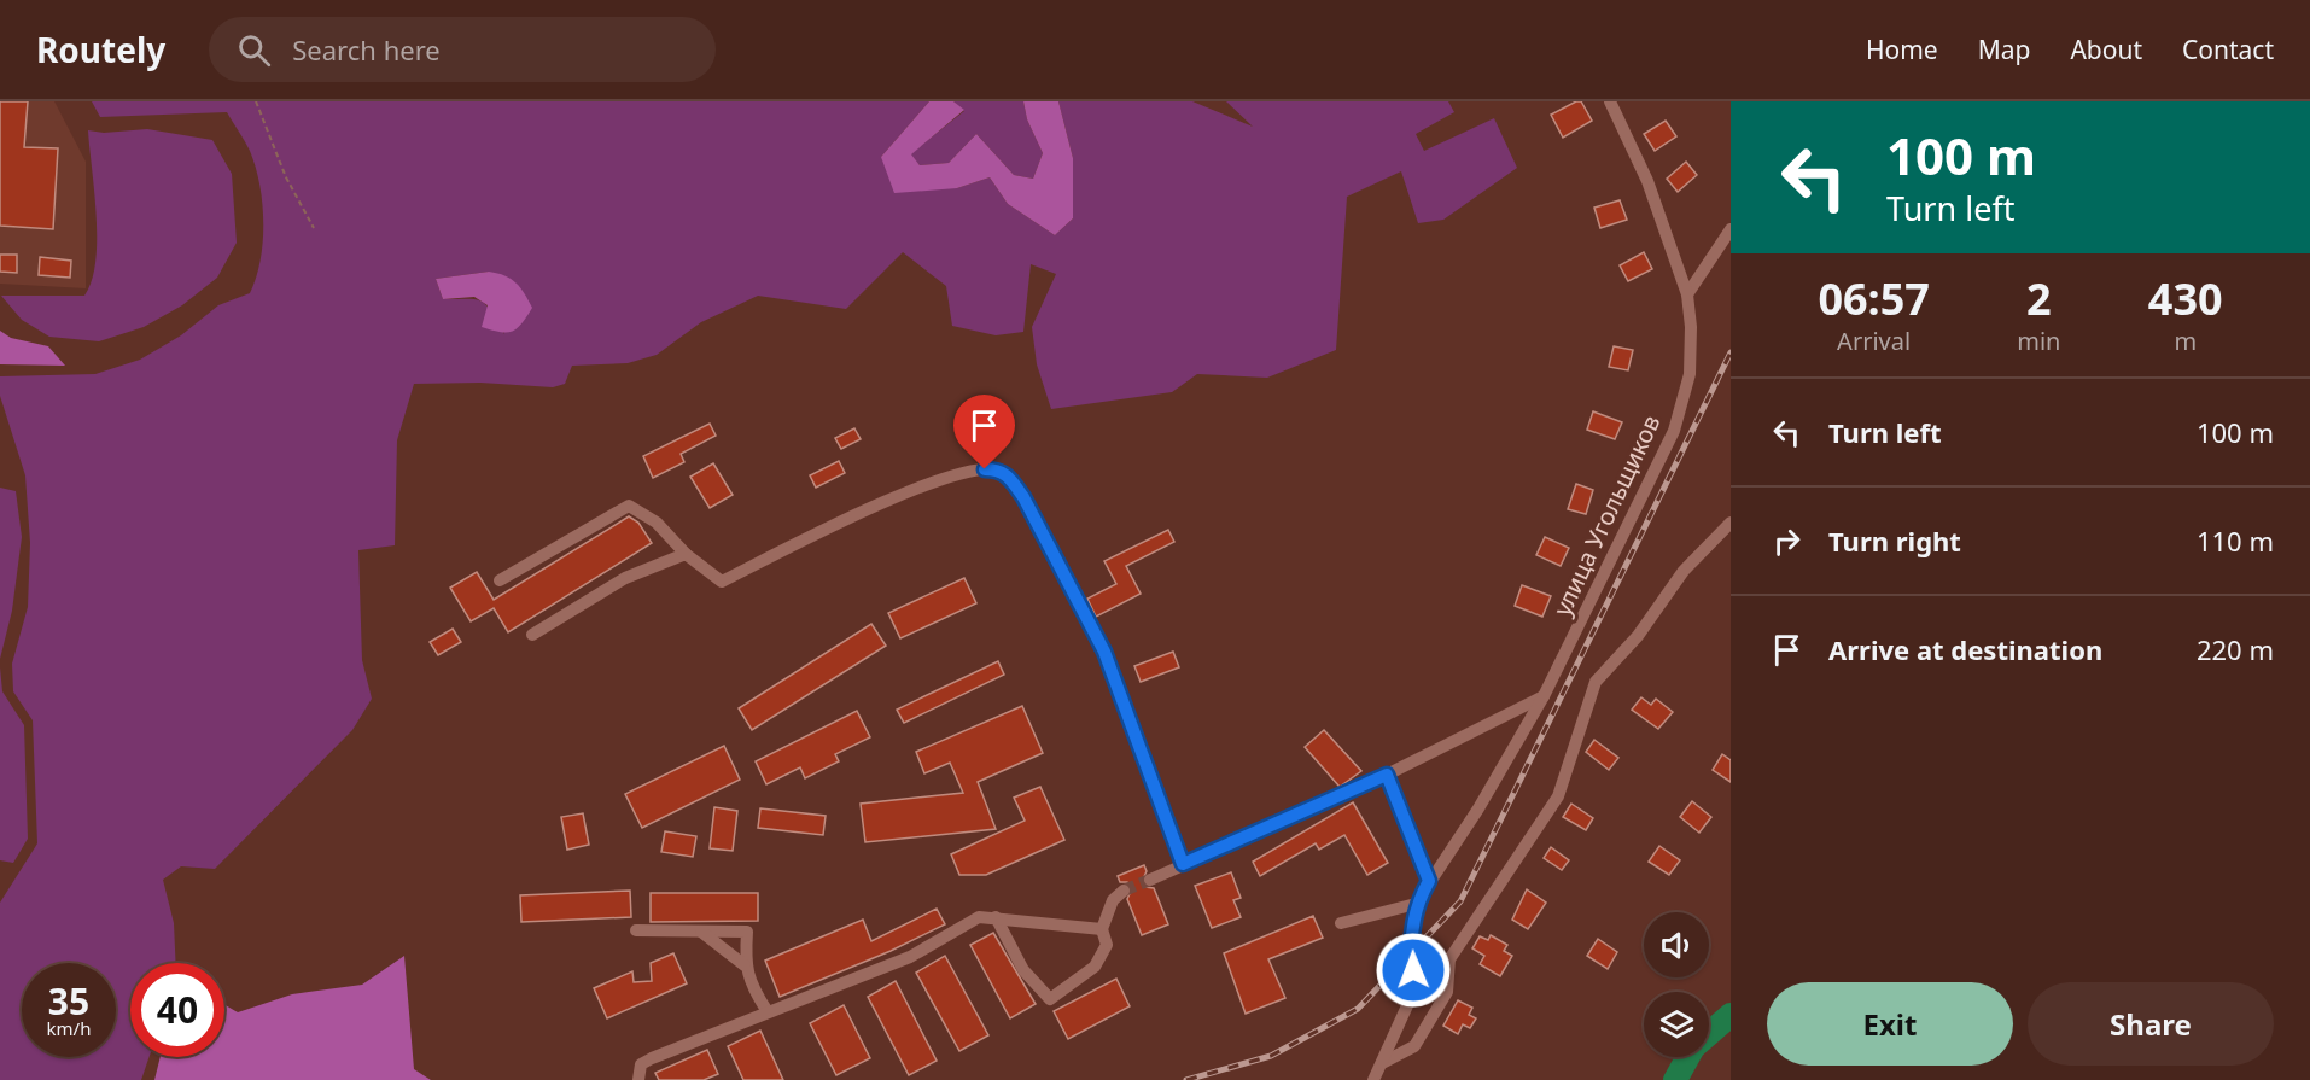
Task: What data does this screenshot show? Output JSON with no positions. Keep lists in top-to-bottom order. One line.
{"streets":{"street":["улица Угольщиков"]},"page":{"header":"Routely","search":"Search here","nav":["Home","Map","About","Contact"],"turn":["100 m","Turn left"],"eta":["06:57","Arrival","2","min","430","m"],"list":[{"name":"Turn left","value":"100 m"},{"name":"Turn right","value":"110 m"},{"name":"Arrive at destination","value":"220 m"}],"speed":"35 km/h","limit":"40","buttons":["Exit","Share"]}}
